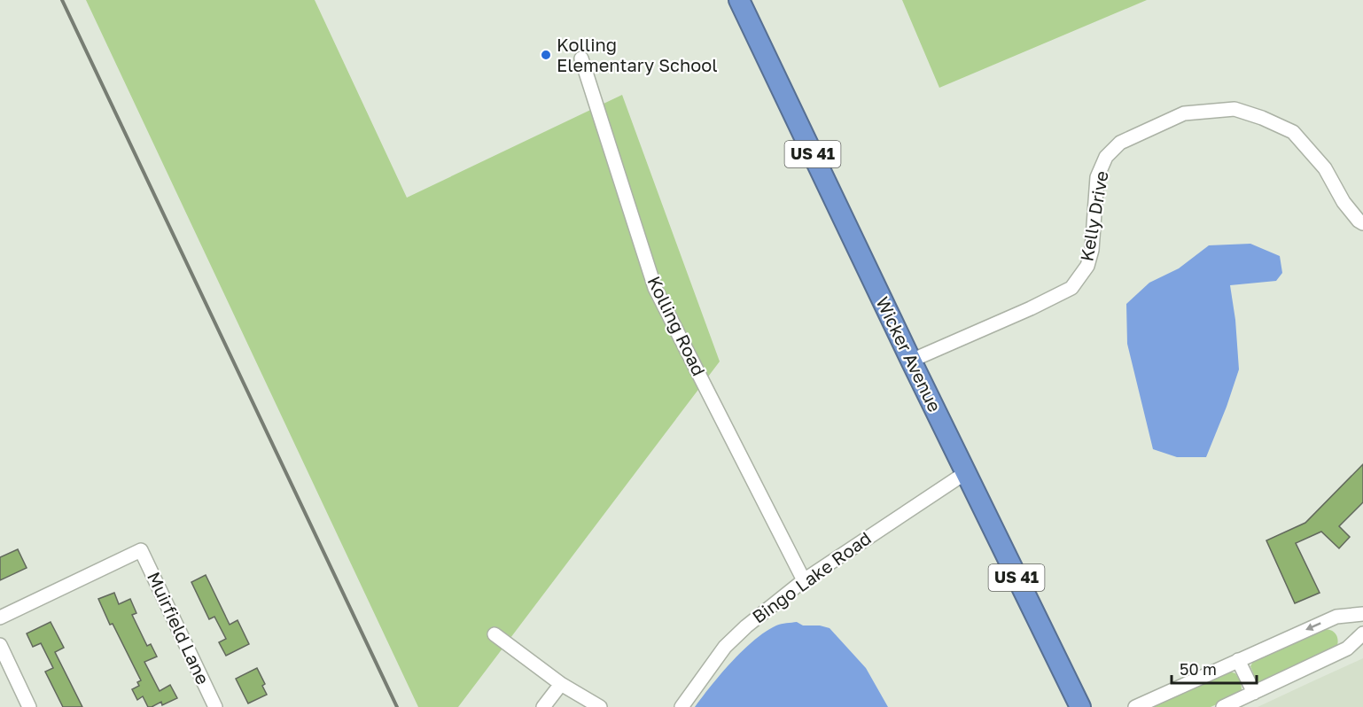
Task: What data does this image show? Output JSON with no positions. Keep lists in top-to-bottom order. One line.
{"streets":{"highway":["US 41","Wicker Avenue"],"street":["Kelly Drive","Kolling Road","Bingo Lake Road","Muirfield Lane"]},"crossings":[["Kelly Drive","Wicker Avenue"],["Kolling Road","Bingo Lake Road"],["Wicker Avenue","Bingo Lake Road"]],"places":["Kolling Elementary School"],"scale_bar":"50 m"}
